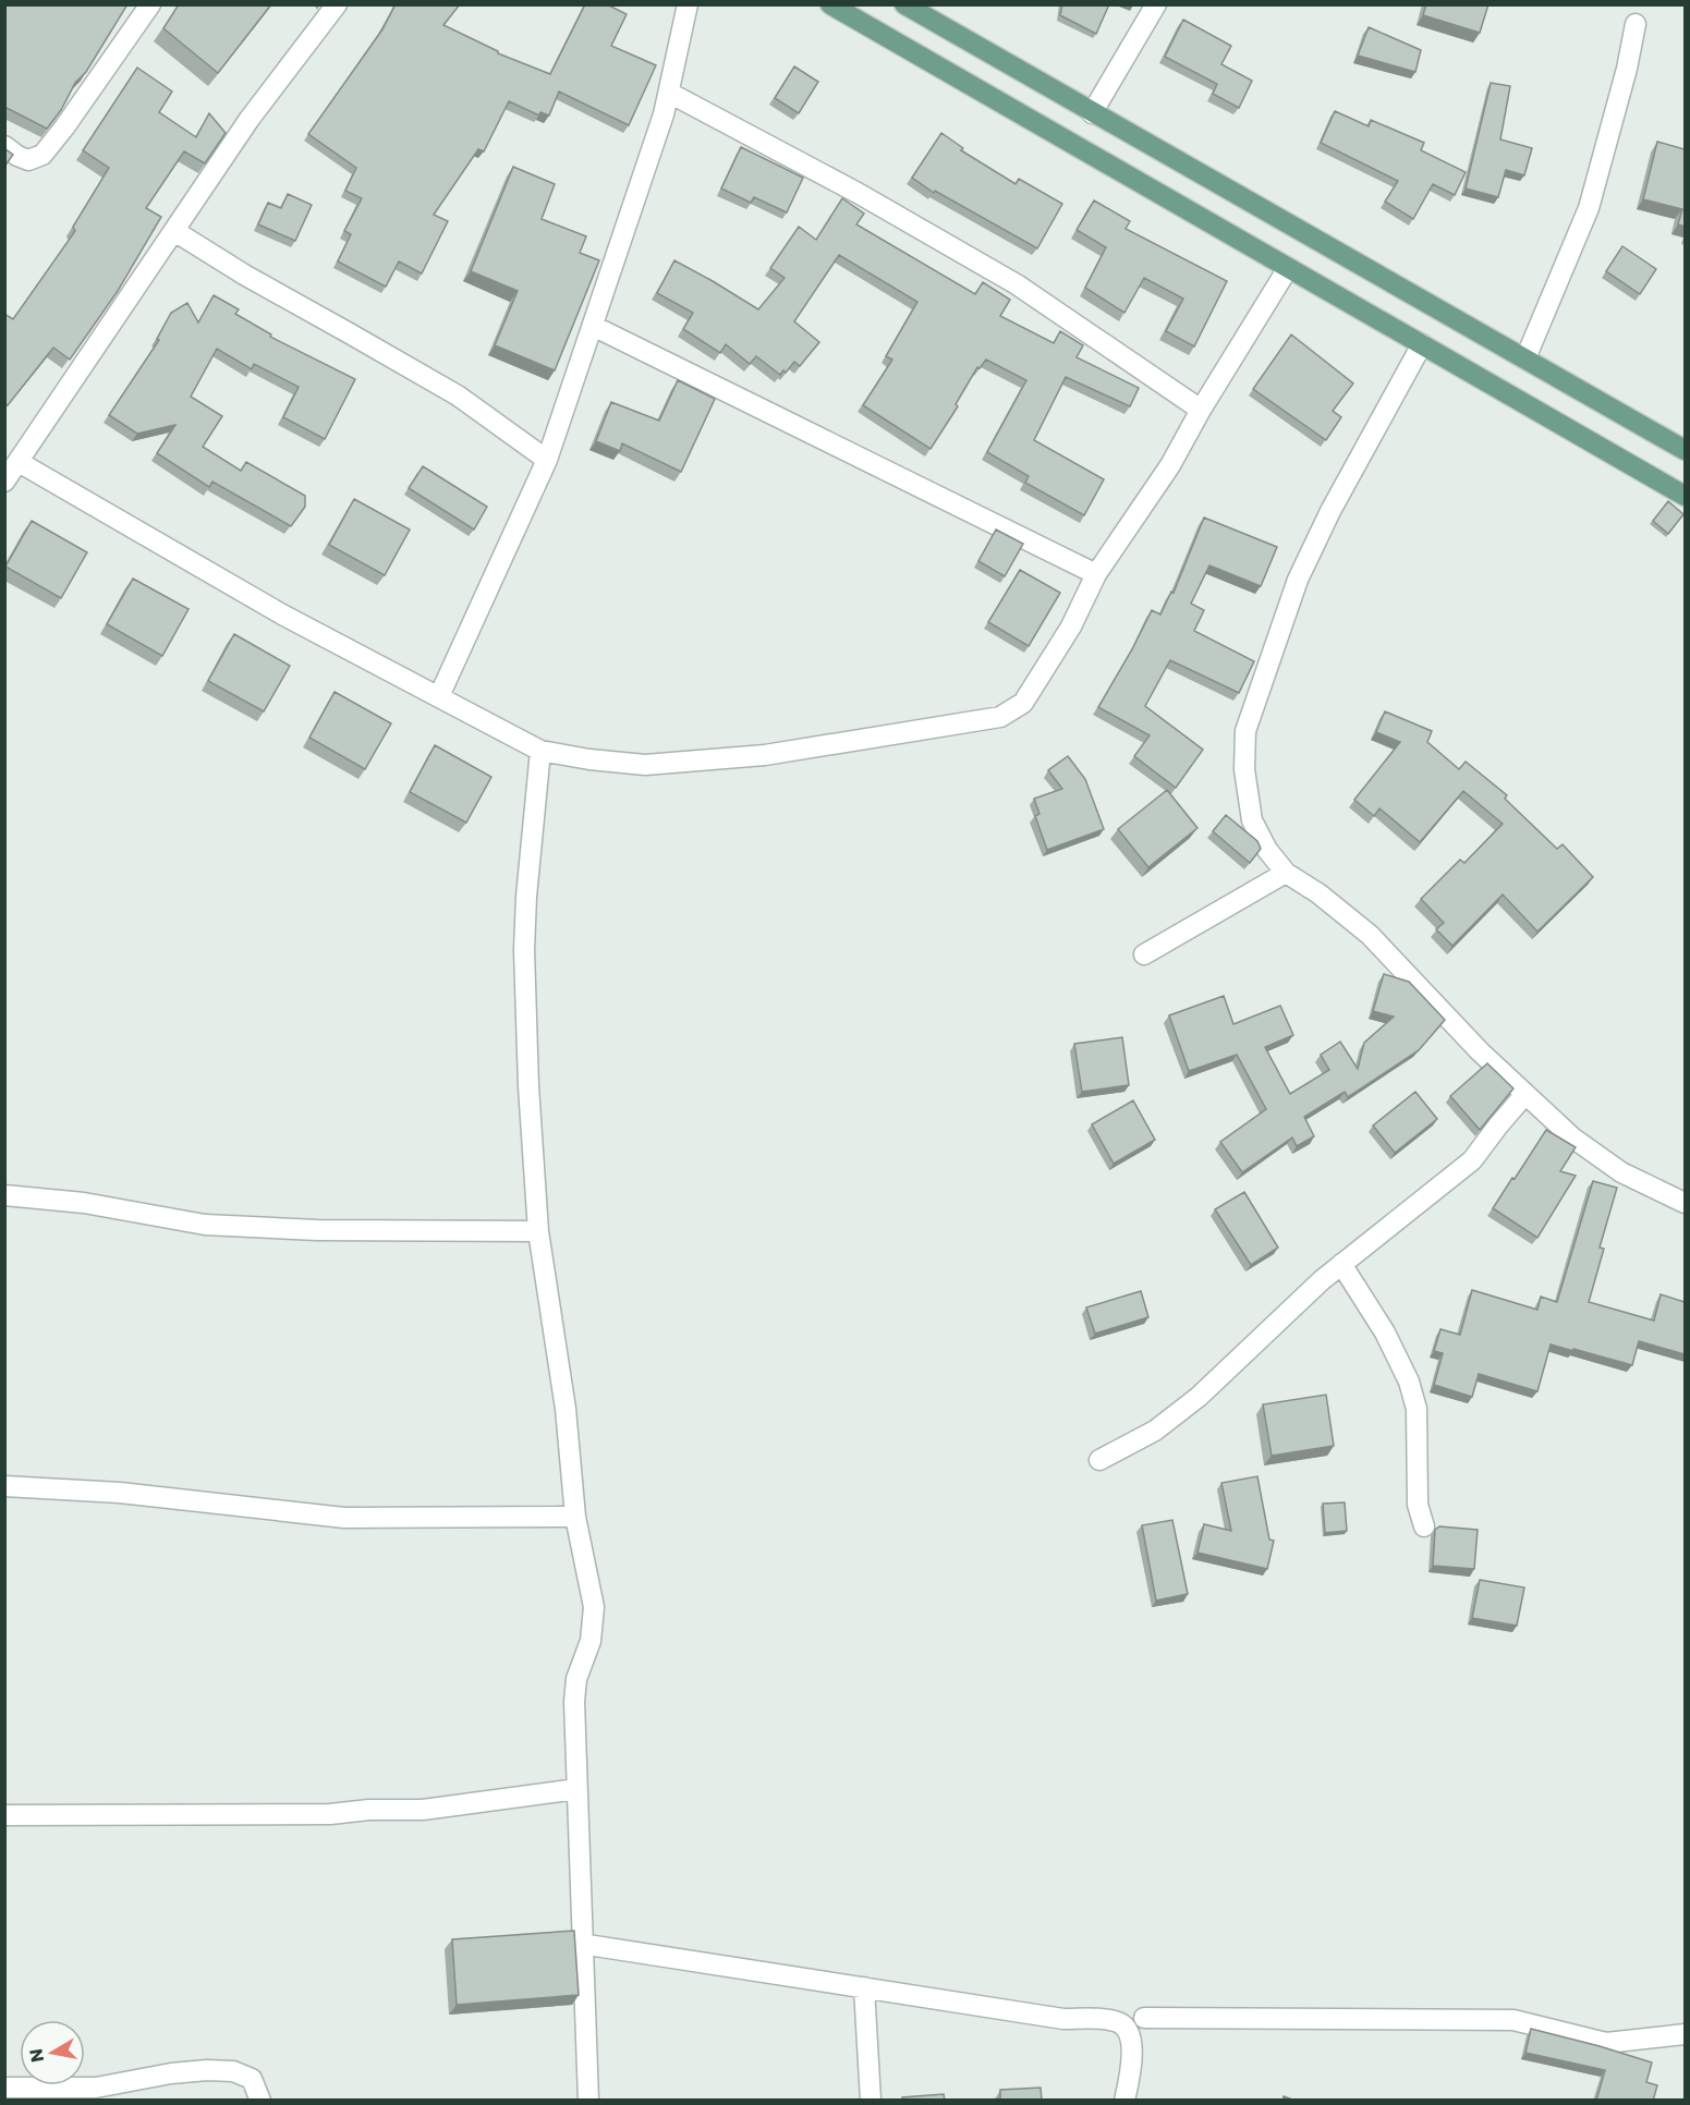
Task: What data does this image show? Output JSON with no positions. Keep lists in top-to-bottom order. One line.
{"north":"left"}
